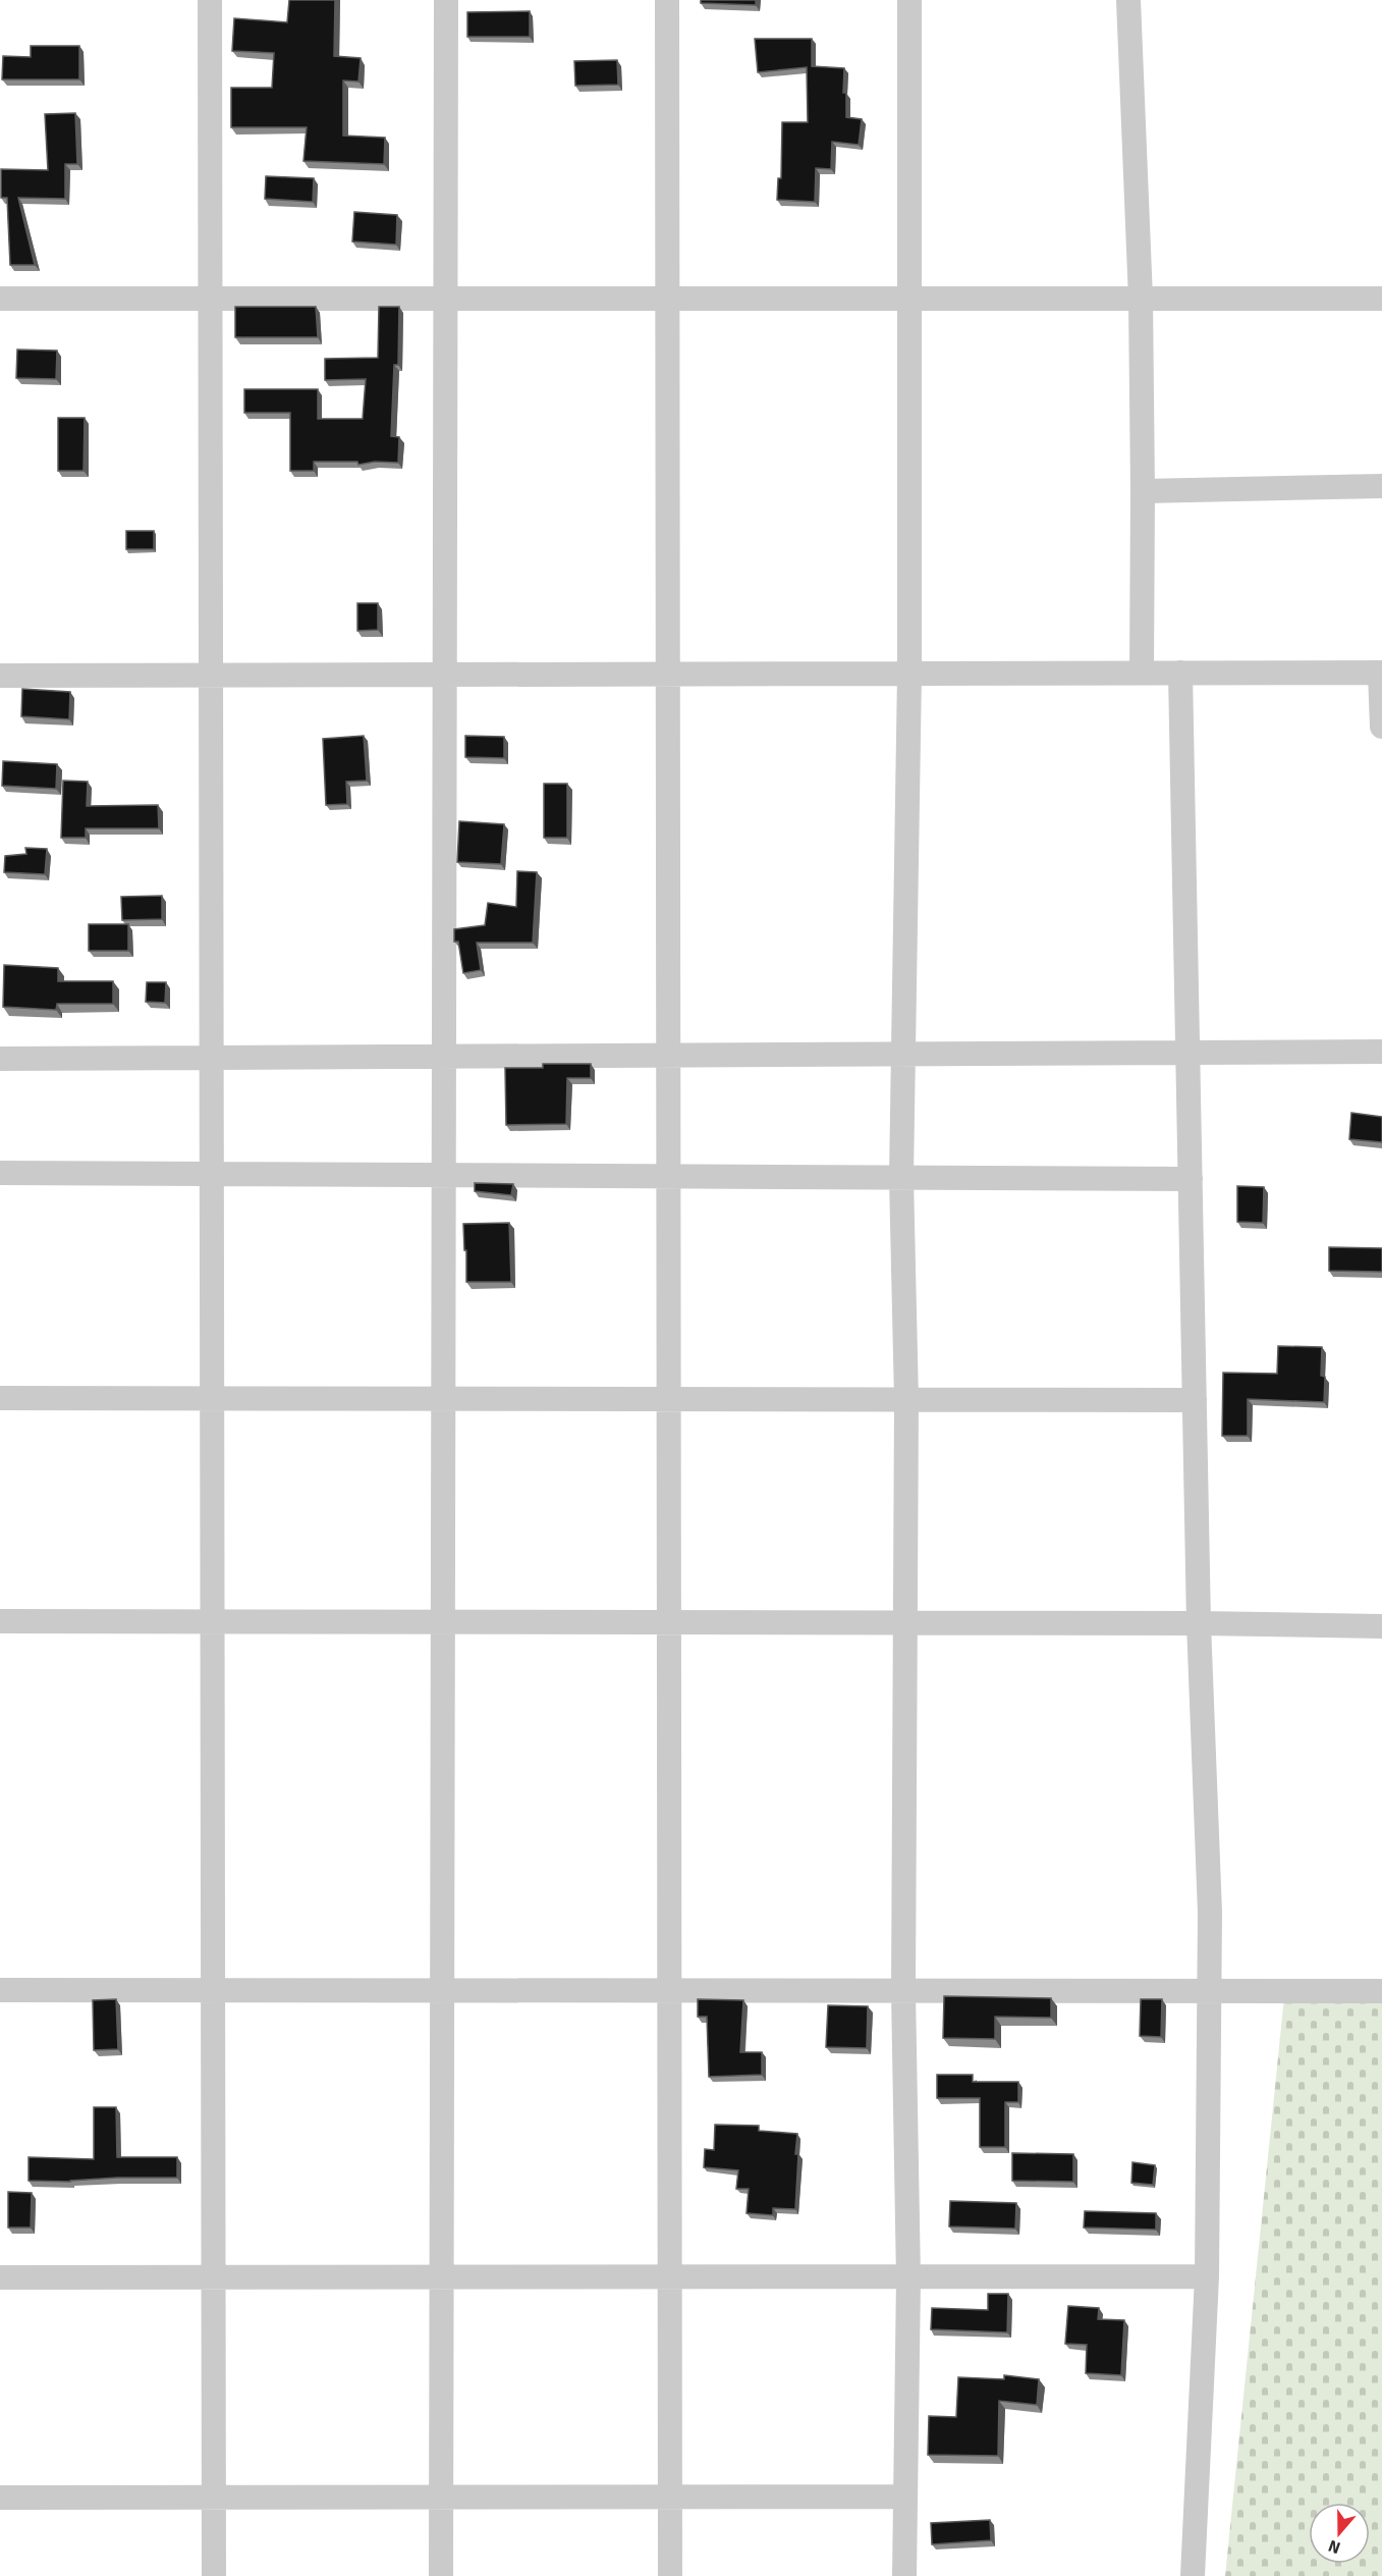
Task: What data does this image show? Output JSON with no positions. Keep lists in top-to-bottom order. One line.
{"north":"bottom"}
